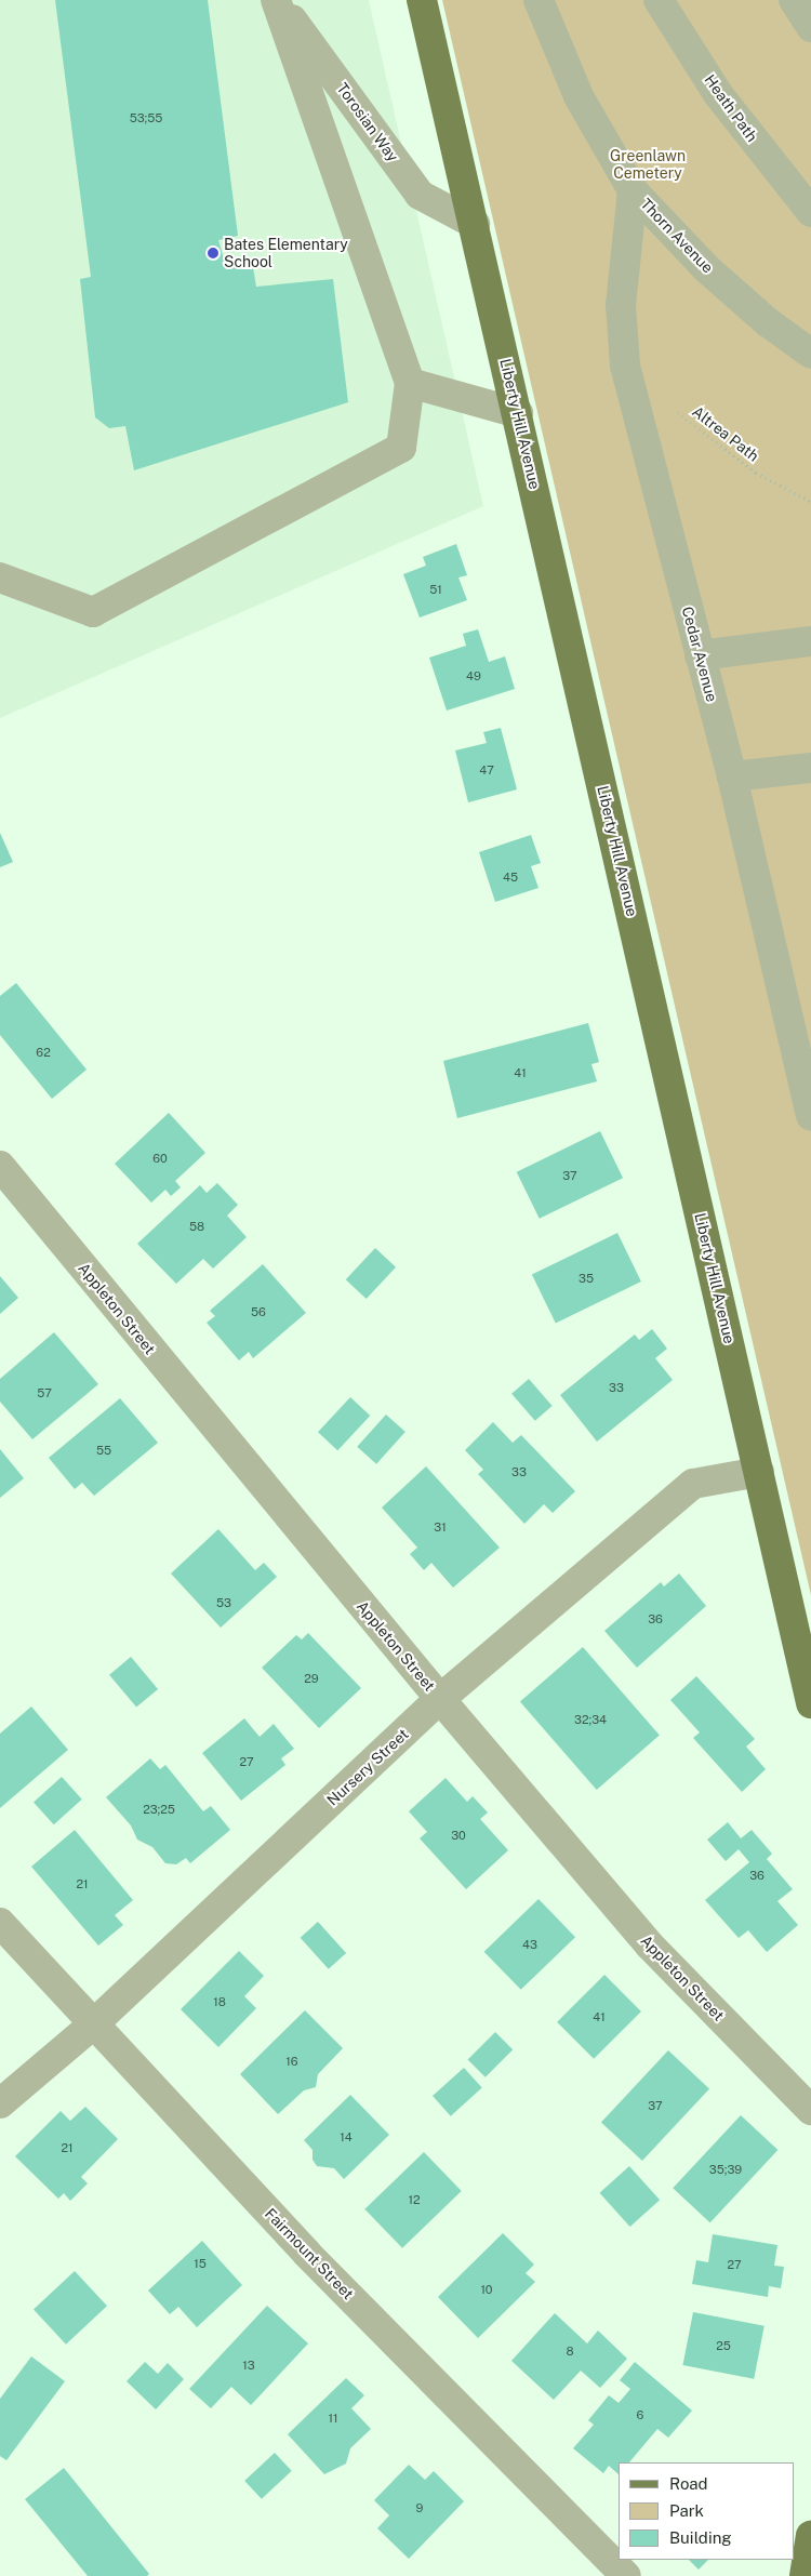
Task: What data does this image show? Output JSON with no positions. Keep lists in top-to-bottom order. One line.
{"streets":{"main road":["Liberty Hill Avenue"],"street":["Heath Path","Torosian Way","Thorn Avenue","Cedar Avenue","Appleton Street","Nursery Street","Fairmount Street"],"path":["Altrea Path"]},"crossings":[["Torosian Way","Liberty Hill Avenue"],["Thorn Avenue","Cedar Avenue"],["Liberty Hill Avenue","Nursery Street"],["Altrea Path","Cedar Avenue"],["Appleton Street","Nursery Street"],["Nursery Street","Fairmount Street"]],"parks":["Greenlawn Cemetery"],"places":["Bates Elementary School"],"house_numbers":["53;55","51","49","47","45","62","41","60","37","58","35","56","33","57","55","33","31","53","36","29","32;34","27","23;25","30","36","21","43","18","41","16","37","14","21","35;39","12","15","27","10","25","8","13","6","11","9"],"legend":["Road","Park","Building"]}
